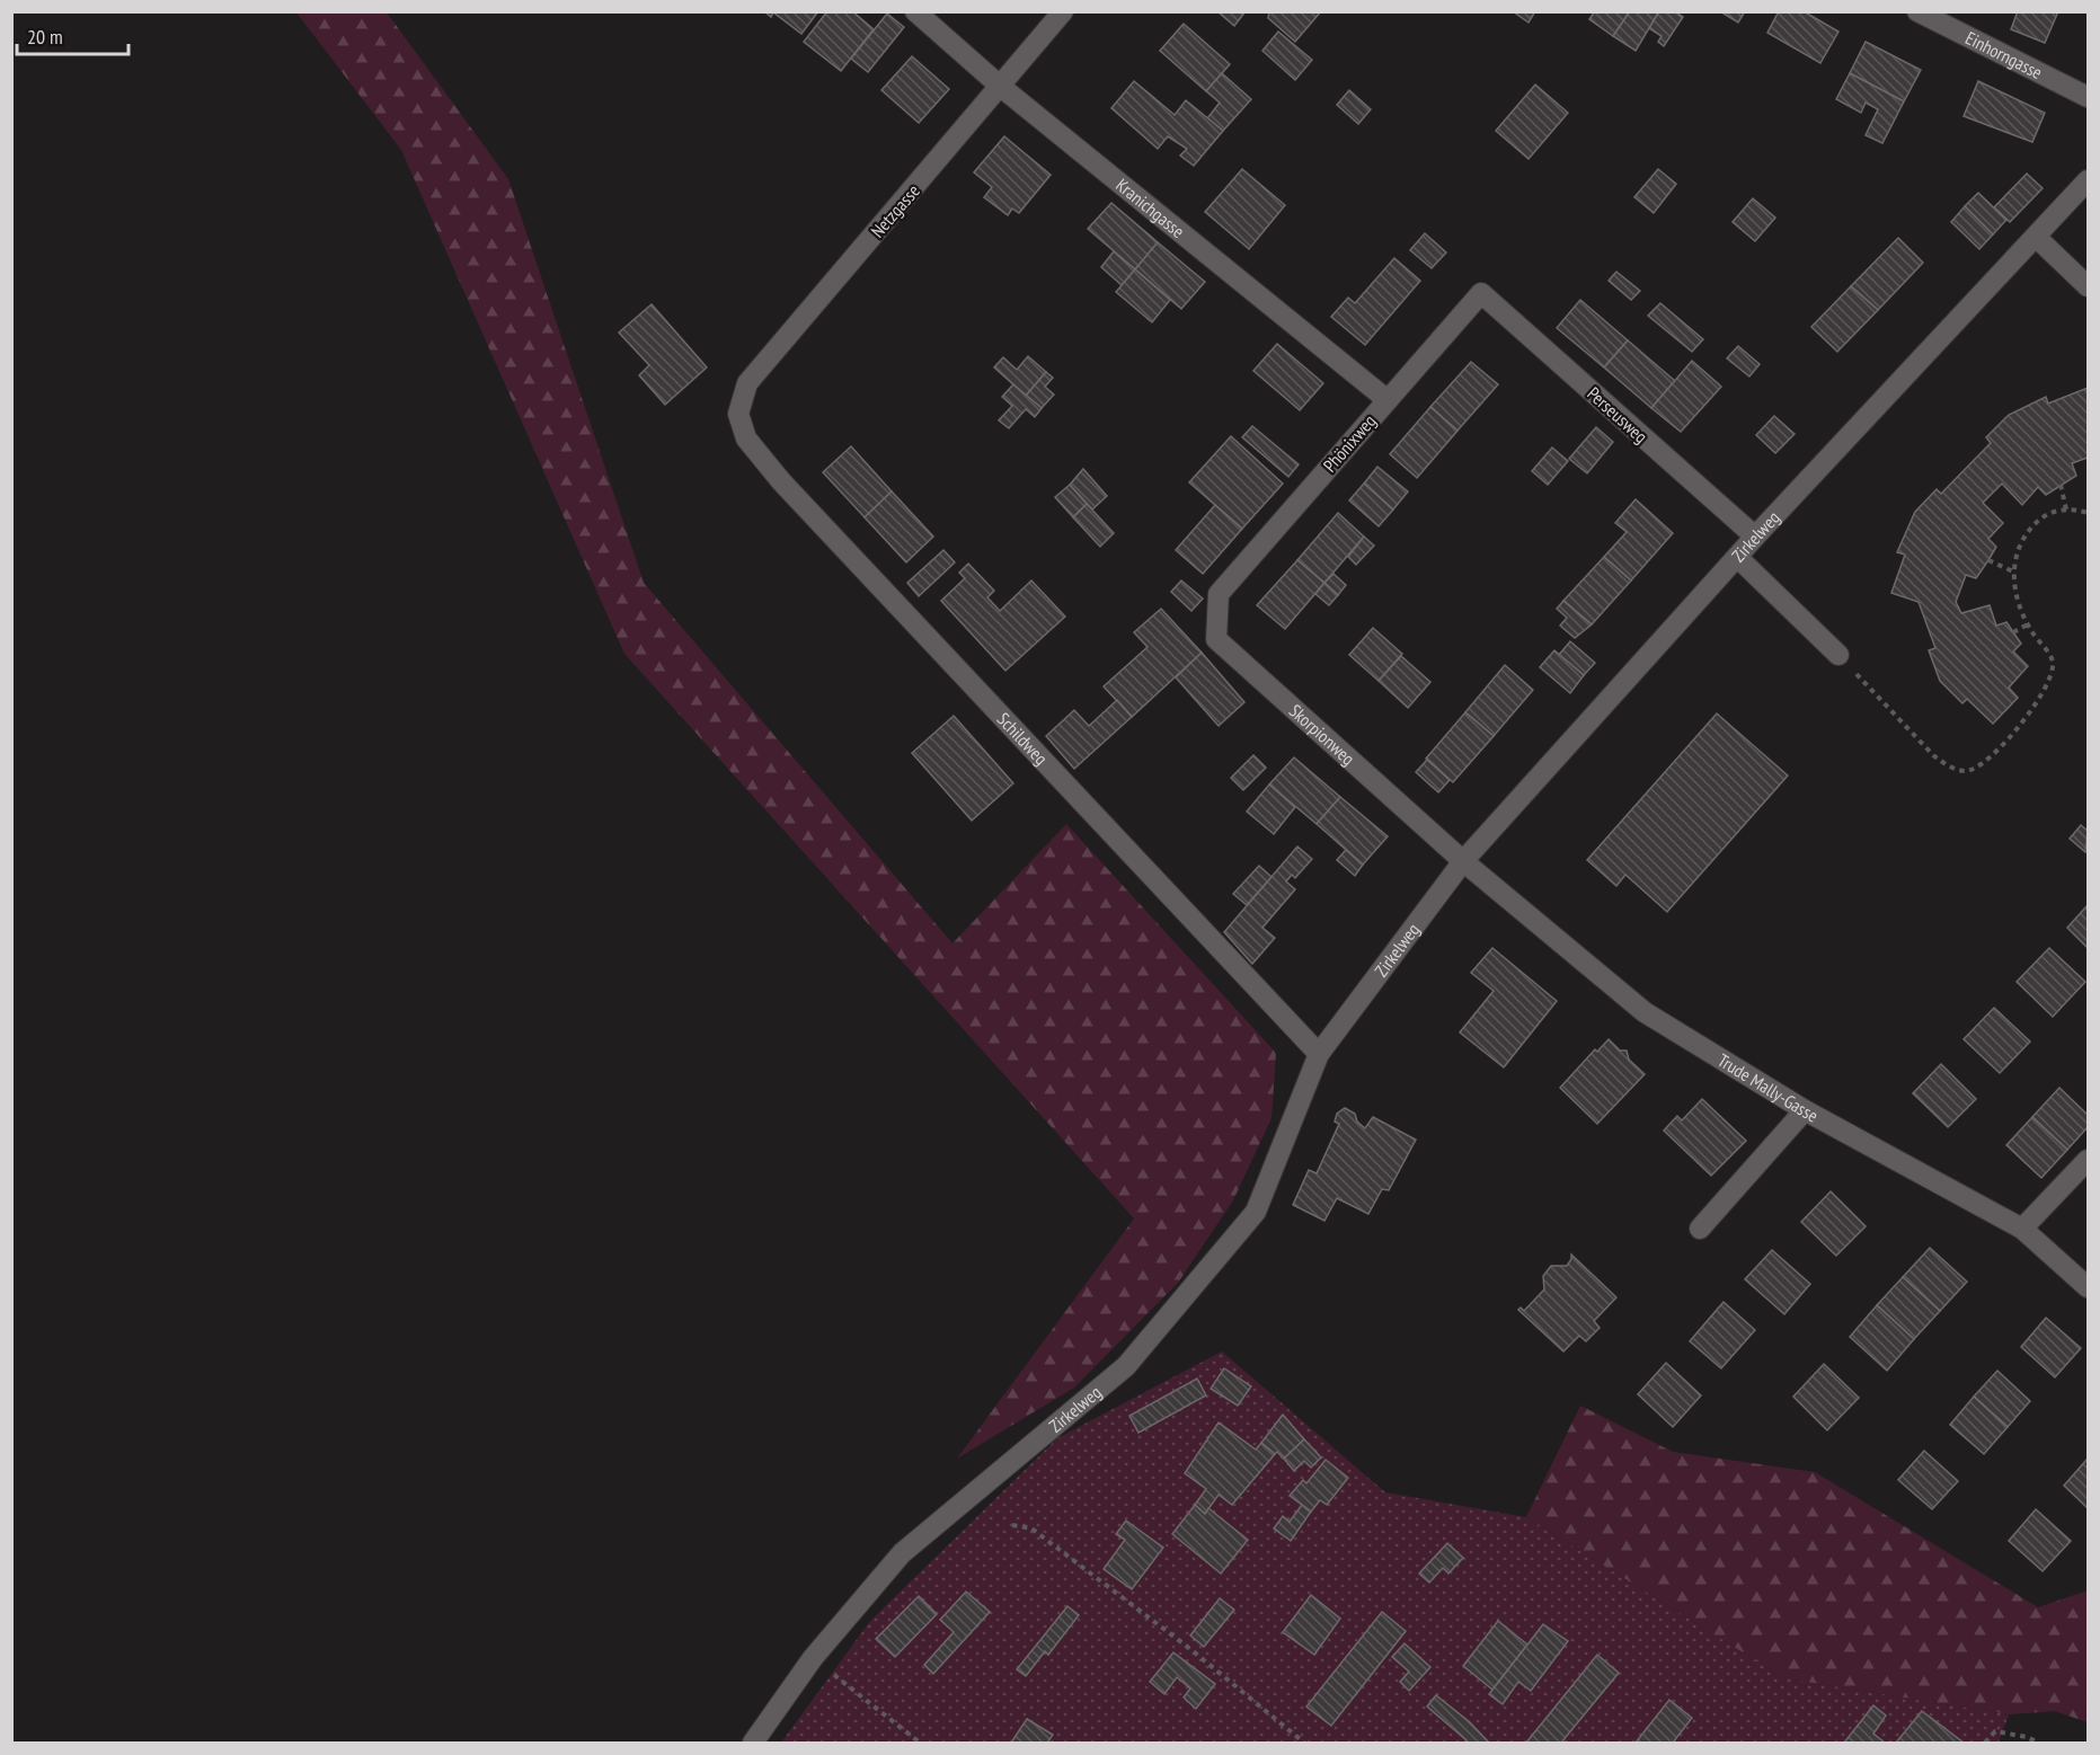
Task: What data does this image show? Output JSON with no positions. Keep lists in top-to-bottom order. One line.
{"streets":{"street":["Einhorngasse","Kranichgasse","Netzgasse","Perseusweg","Phönixweg","Zirkelweg","Skorpionweg","Schildweg","Trude Mally-Gasse"]},"crossings":[["Kranichgasse","Netzgasse"],["Kranichgasse","Phönixweg"],["Netzgasse","Schildweg"],["Perseusweg","Phönixweg"],["Perseusweg","Zirkelweg"],["Phönixweg","Skorpionweg"],["Zirkelweg","Skorpionweg"],["Zirkelweg","Schildweg"],["Zirkelweg","Trude Mally-Gasse"],["Skorpionweg","Trude Mally-Gasse"]],"scale_bar":"20 m"}
